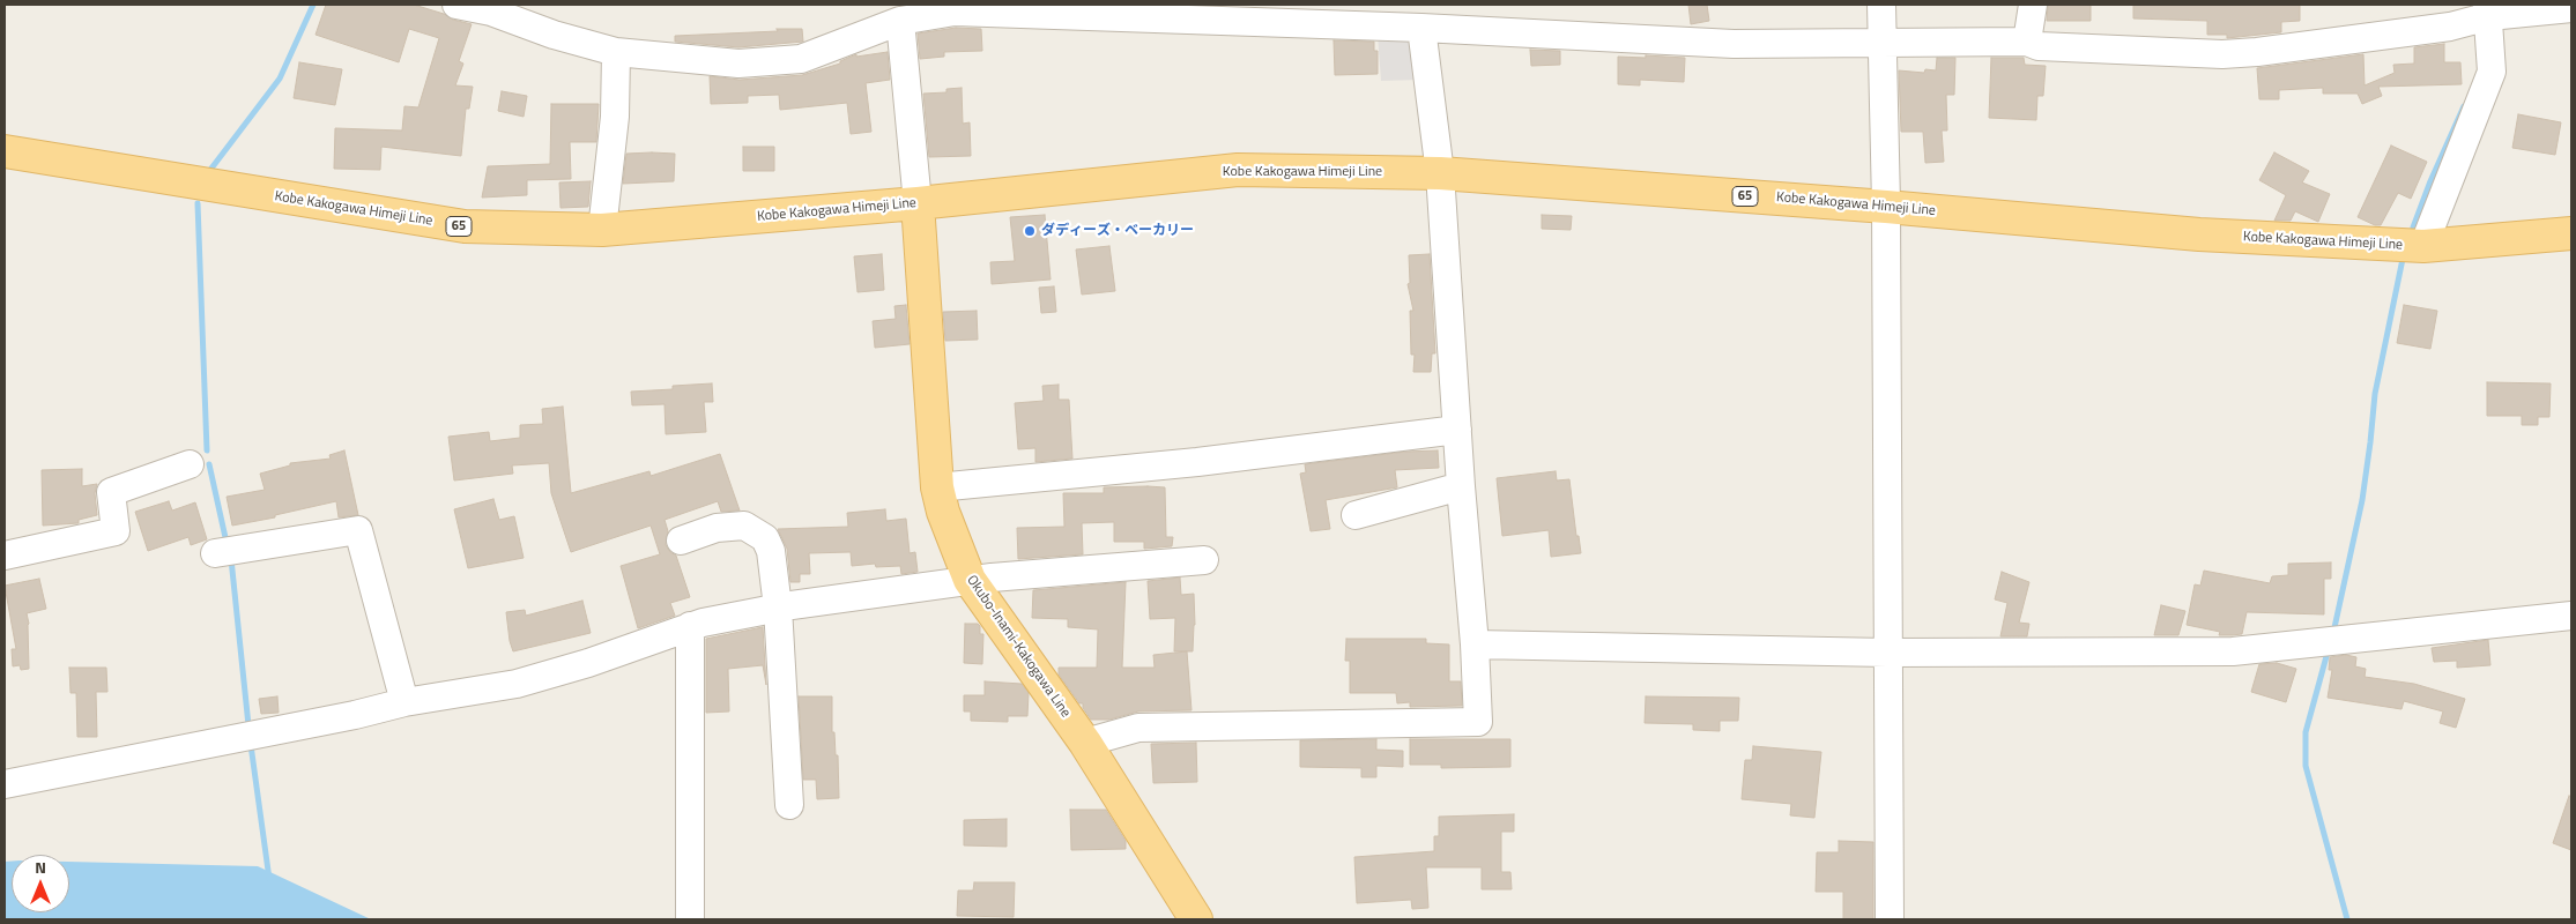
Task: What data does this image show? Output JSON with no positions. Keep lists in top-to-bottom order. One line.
{"streets":{"main road":["Kobe Kakogawa Himeji Line","65","Okubo-Inami-Kakogawa Line"]},"crossings":[["Kobe Kakogawa Himeji Line","Okubo-Inami-Kakogawa Line"]],"places":["ダディーズ・ベーカリー"],"north":"top"}
